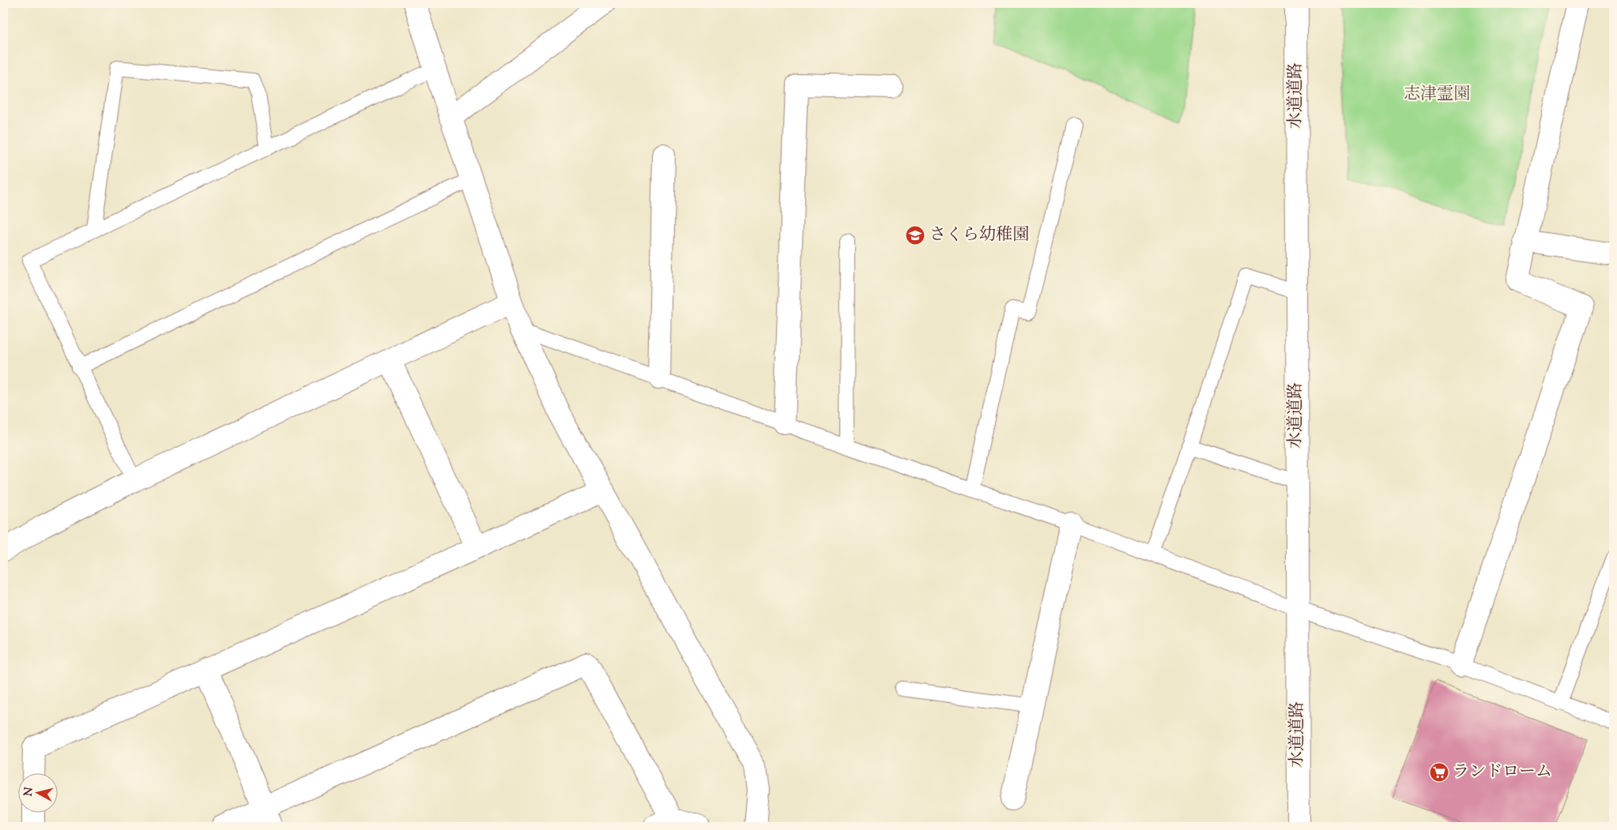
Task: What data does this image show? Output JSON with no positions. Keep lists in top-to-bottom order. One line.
{"streets":{"street":["水道道路"]},"parks":["志津霊園"],"places":{"school or university":["さくら幼稚園"],"supermarket":["ランドローム"]},"north":"left"}
